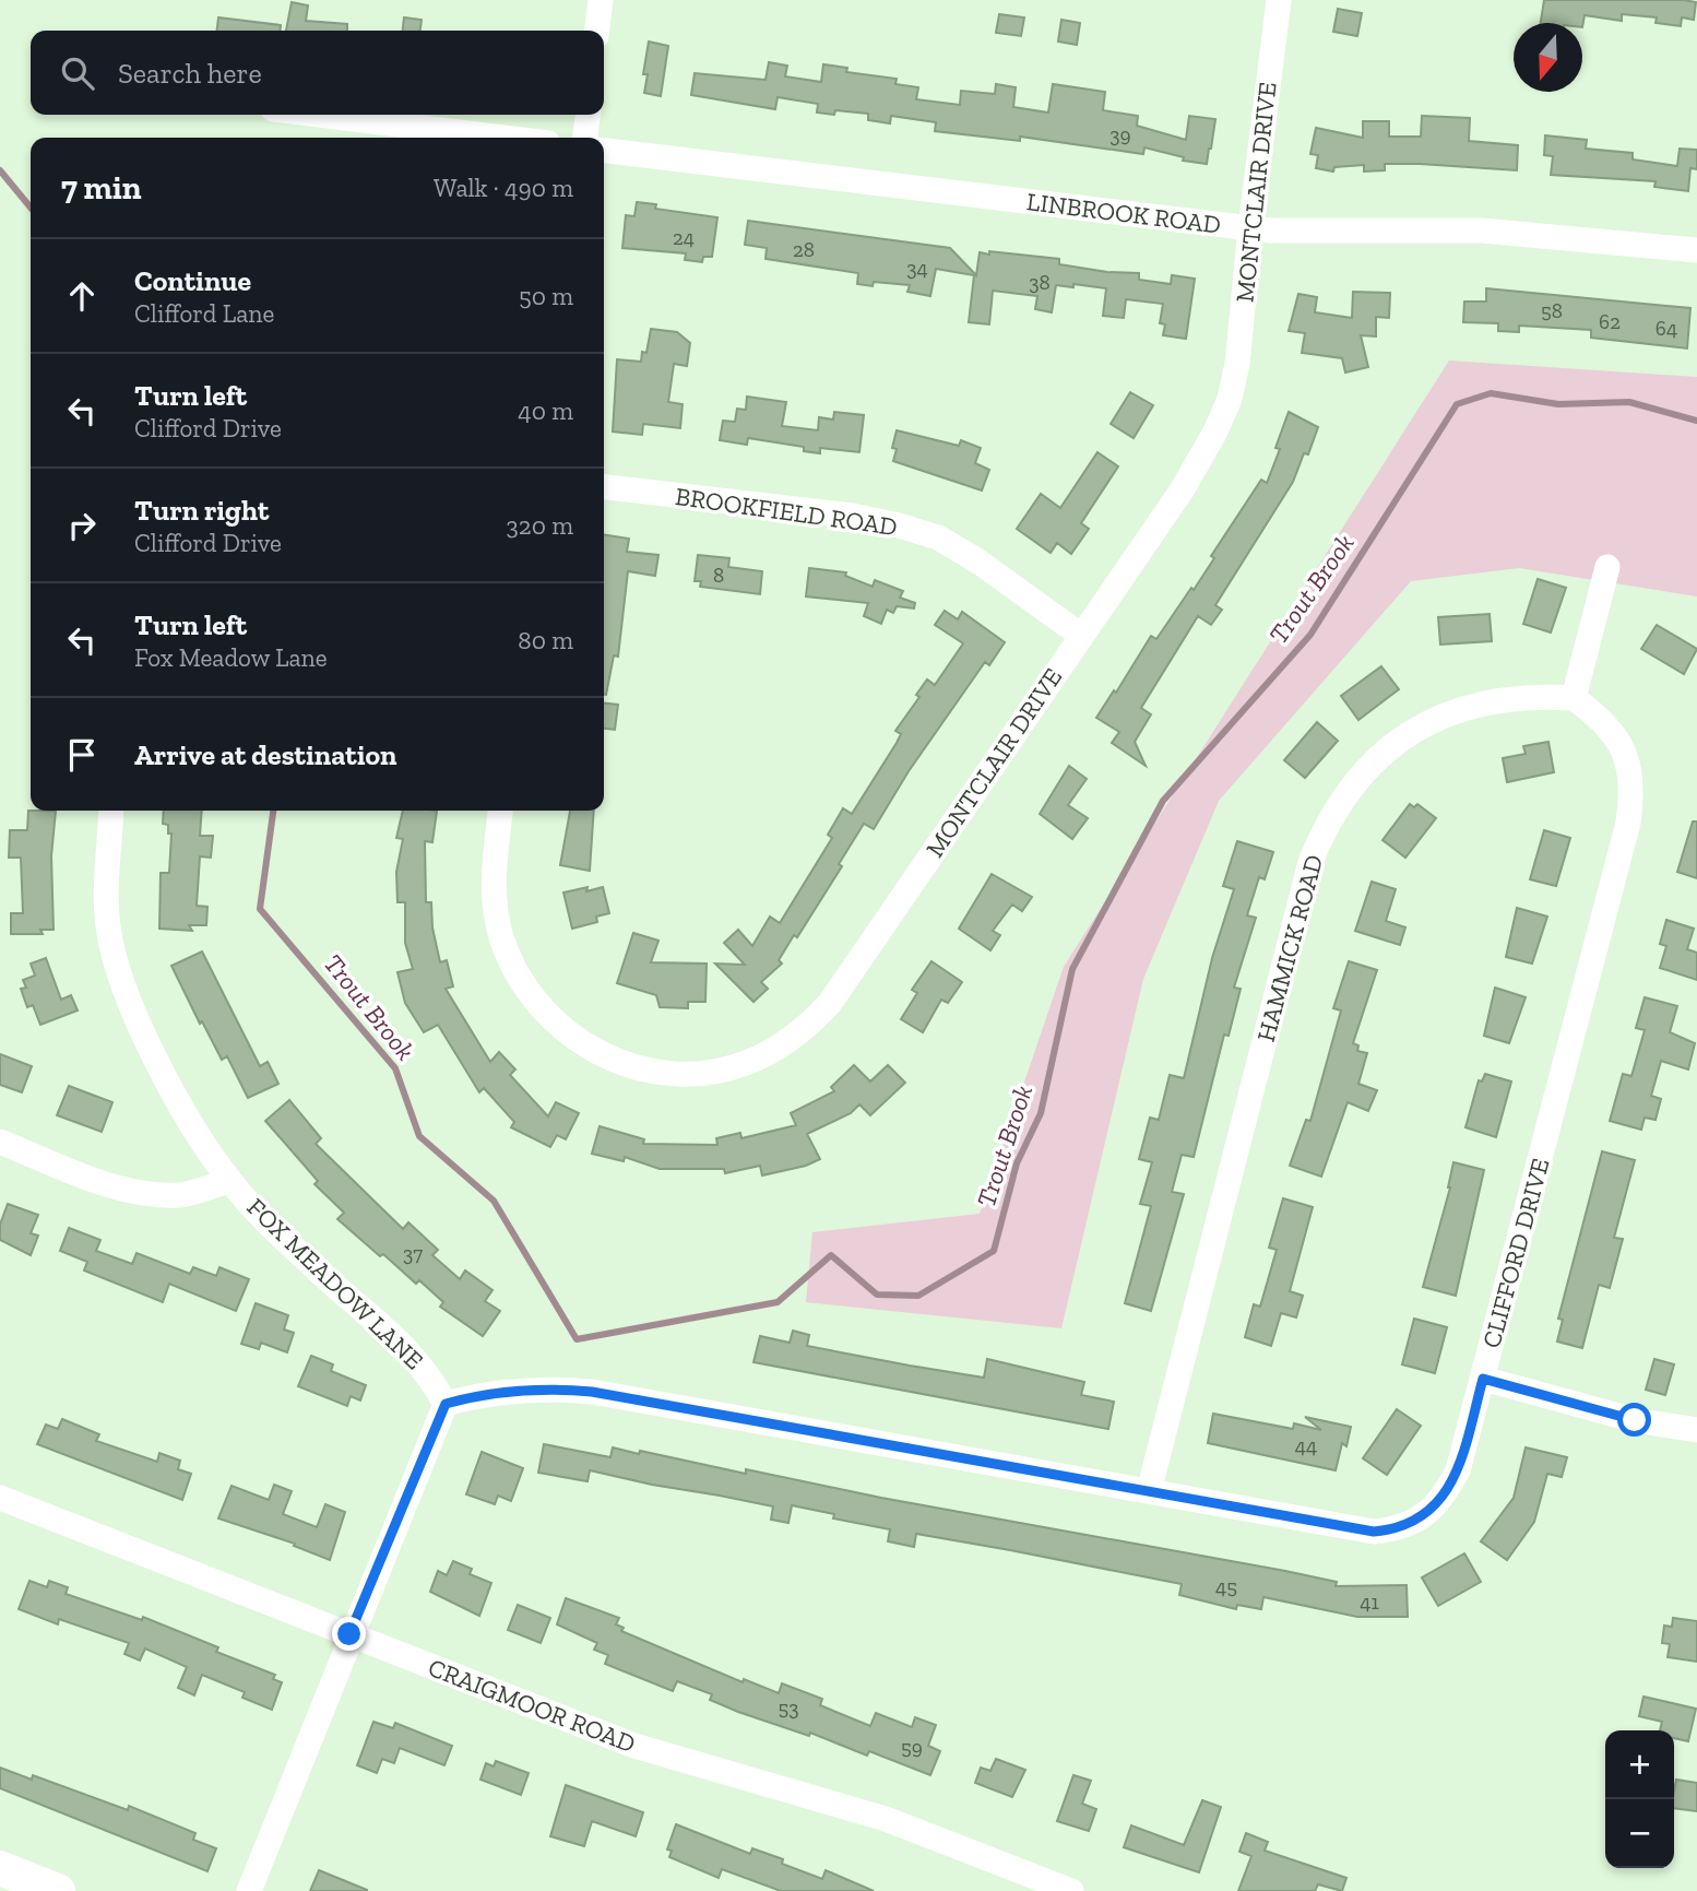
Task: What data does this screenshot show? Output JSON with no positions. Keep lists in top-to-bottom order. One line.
{"streets":{"street":["MONTCLAIR DRIVE","LINBROOK ROAD","BROOKFIELD ROAD","HAMMICK ROAD","CLIFFORD DRIVE","FOX MEADOW LANE","CRAIGMOOR ROAD"]},"crossings":[["MONTCLAIR DRIVE","LINBROOK ROAD"],["MONTCLAIR DRIVE","BROOKFIELD ROAD"],["HAMMICK ROAD","CLIFFORD DRIVE"],["CLIFFORD DRIVE","FOX MEADOW LANE"]],"water":["Trout Brook"],"house_numbers":["39","24","28","34","38","58","62","64","8","37","44","45","41","53","59"],"north":"bottom","page":{"search":"Search here","heading":["7 min","Walk · 490 m"],"list":[["Continue","Clifford Lane","50 m"],["Turn left","Clifford Drive","40 m"],["Turn right","Clifford Drive","320 m"],["Turn left","Fox Meadow Lane","80 m"],"Arrive at destination"],"map_buttons":["+","−"]}}
